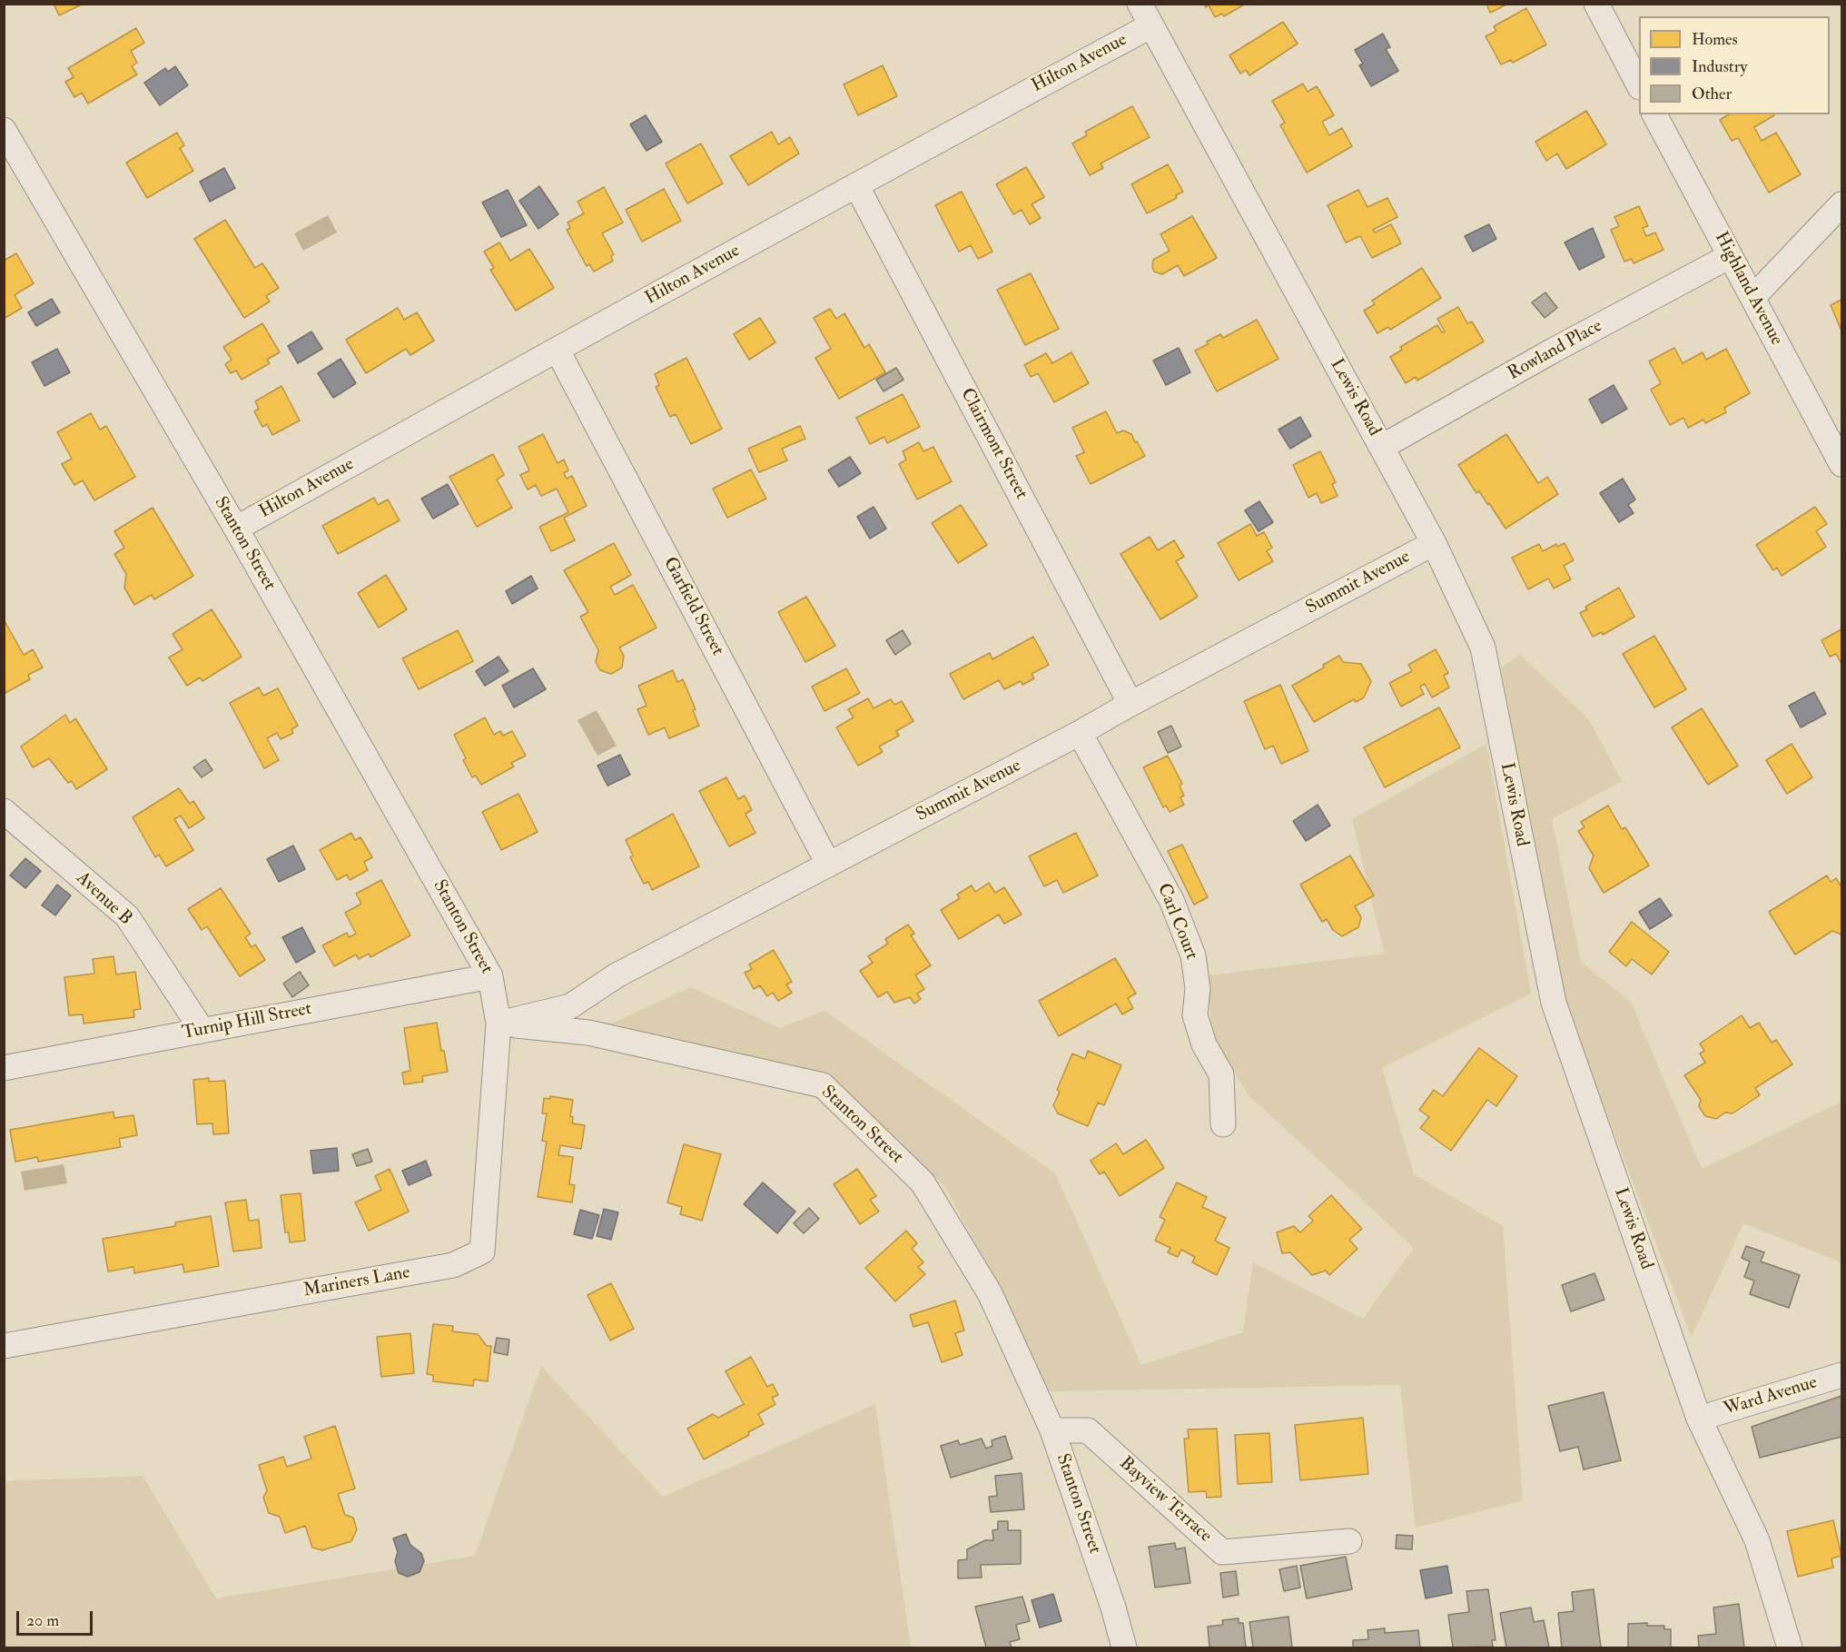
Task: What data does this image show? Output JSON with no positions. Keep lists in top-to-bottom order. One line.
{"streets":{"street":["Hilton Avenue","Highland Avenue","Rowland Place","Lewis Road","Clairmont Street","Stanton Street","Summit Avenue","Garfield Street","Avenue B","Carl Court","Turnip Hill Street","Mariners Lane","Ward Avenue","Bayview Terrace"]},"crossings":[["Hilton Avenue","Lewis Road"],["Hilton Avenue","Clairmont Street"],["Hilton Avenue","Stanton Street"],["Hilton Avenue","Garfield Street"],["Highland Avenue","Rowland Place"],["Rowland Place","Lewis Road"],["Lewis Road","Summit Avenue"],["Lewis Road","Ward Avenue"],["Clairmont Street","Summit Avenue"],["Stanton Street","Summit Avenue"],["Stanton Street","Turnip Hill Street"],["Stanton Street","Mariners Lane"],["Stanton Street","Bayview Terrace"],["Summit Avenue","Garfield Street"],["Summit Avenue","Carl Court"],["Summit Avenue","Mariners Lane"],["Avenue B","Turnip Hill Street"]],"legend":["Homes","Industry","Other"],"scale_bar":"20 m"}
